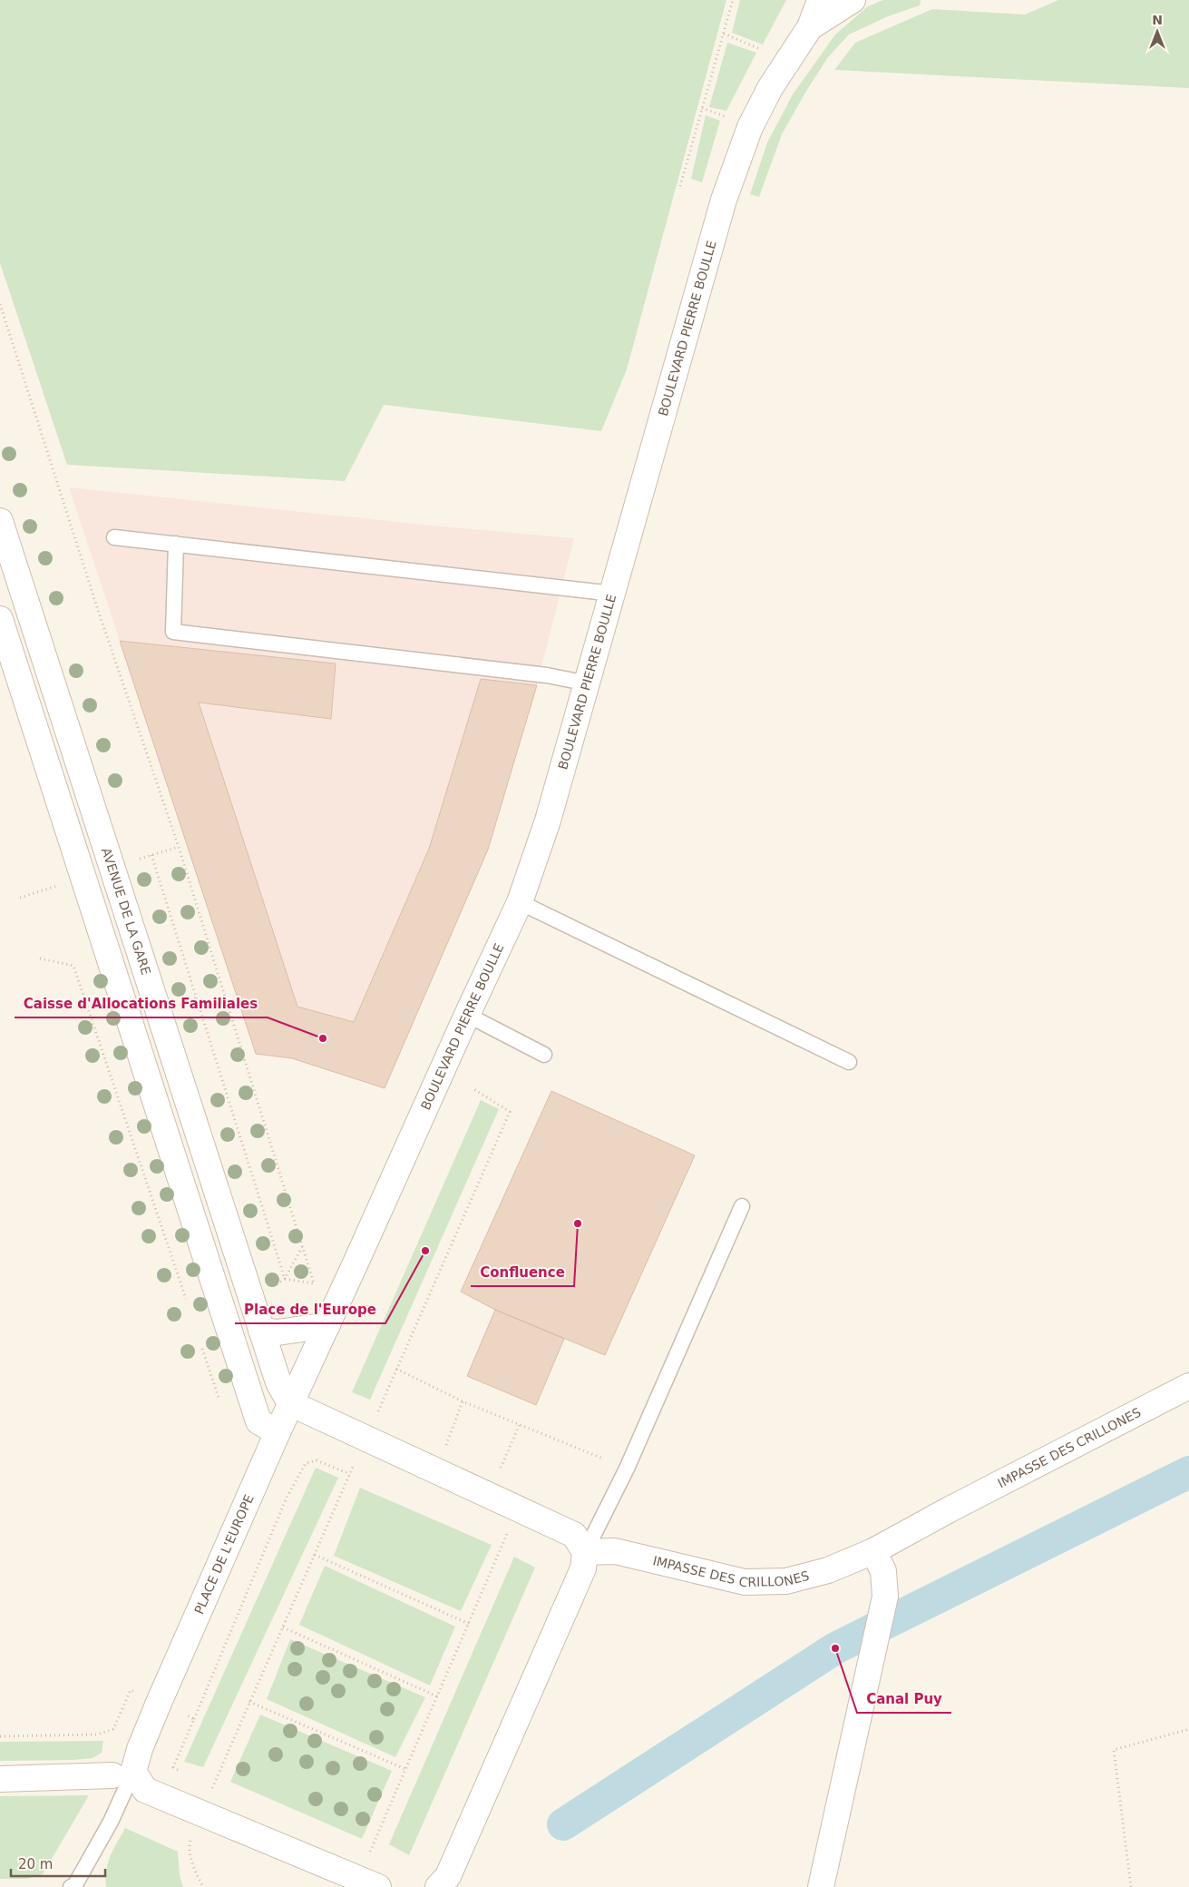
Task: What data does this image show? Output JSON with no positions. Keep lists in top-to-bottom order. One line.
{"streets":{"street":["BOULEVARD PIERRE BOULLE","AVENUE DE LA GARE","IMPASSE DES CRILLONES","PLACE DE L'EUROPE"]},"crossings":[["BOULEVARD PIERRE BOULLE","AVENUE DE LA GARE"],["BOULEVARD PIERRE BOULLE","PLACE DE L'EUROPE"],["AVENUE DE LA GARE","PLACE DE L'EUROPE"]],"places":["Caisse d'Allocations Familiales","Confluence","Place de l'Europe","Canal Puy"],"scale_bar":"20 m","north":"top"}
